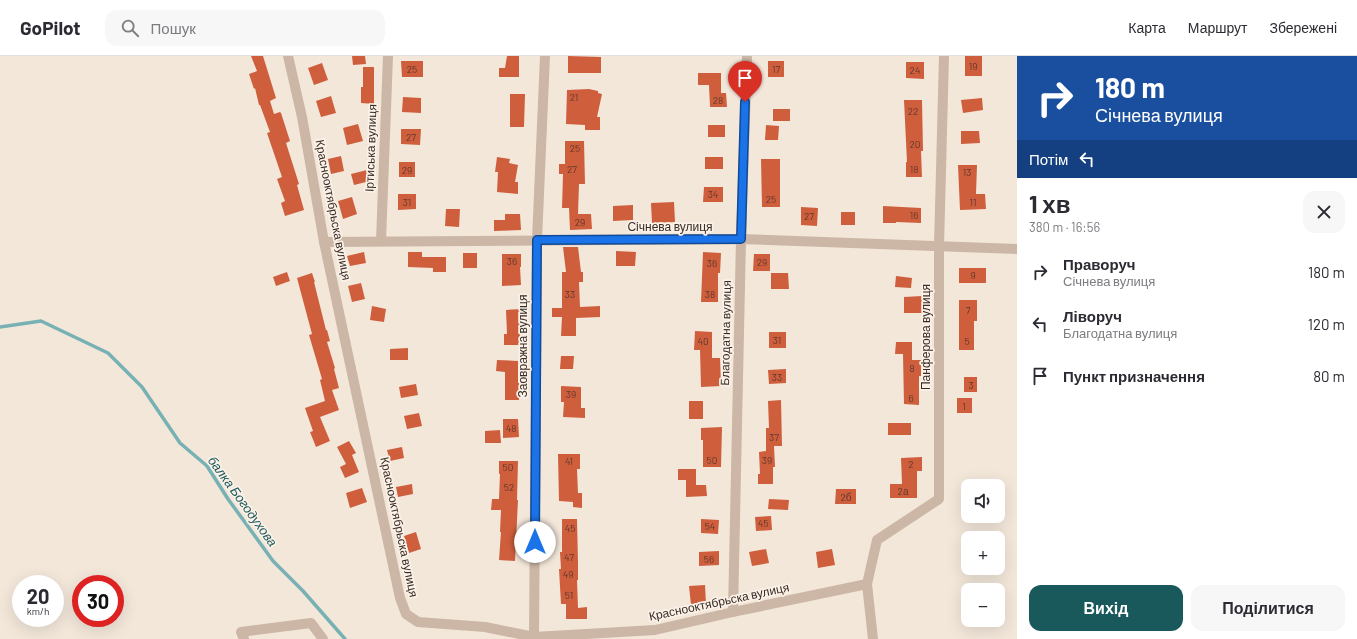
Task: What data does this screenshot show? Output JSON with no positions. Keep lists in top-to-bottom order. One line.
{"streets":{"street":["Іртиська вулиця","Краснооктябрьска вулиця","Січнева вулиця","Благодатна вулиця","Панферова вулиця","Заовражна вулиця"]},"crossings":[["Іртиська вулиця","Січнева вулиця"],["Краснооктябрьска вулиця","Січнева вулиця"],["Краснооктябрьска вулиця","Благодатна вулиця"],["Краснооктябрьска вулиця","Панферова вулиця"],["Краснооктябрьска вулиця","Заовражна вулиця"],["Січнева вулиця","Благодатна вулиця"],["Січнева вулиця","Панферова вулиця"],["Січнева вулиця","Заовражна вулиця"]],"water":["балка Богодухова"],"house_numbers":["19","25","17","24","21","28","22","27","20","25","27","18","29","13","34","25","31","11","16","27","29","36","29","36","9","33","38","7","31","40","5","8","33","3","39","6","1","48","37","50","39","41","2","50","52","2а","2б","45","54","45","47","56","49","51"],"page":{"header":"GoPilot","search":"Пошук","nav":["Карта","Маршрут","Збережені"],"turn":["180 m","Січнева вулиця"],"then":"Потім","heading":["1 хв","380 m · 16:56"],"list":[{"name":"Праворуч","note":"Січнева вулиця","value":"180 m"},{"name":"Ліворуч","note":"Благодатна вулиця","value":"120 m"},{"name":"Пункт призначення","value":"80 m"}],"map_buttons":["+","−"],"speed":"20 km/h","limit":"30","buttons":["Вихід","Поділитися"]}}
